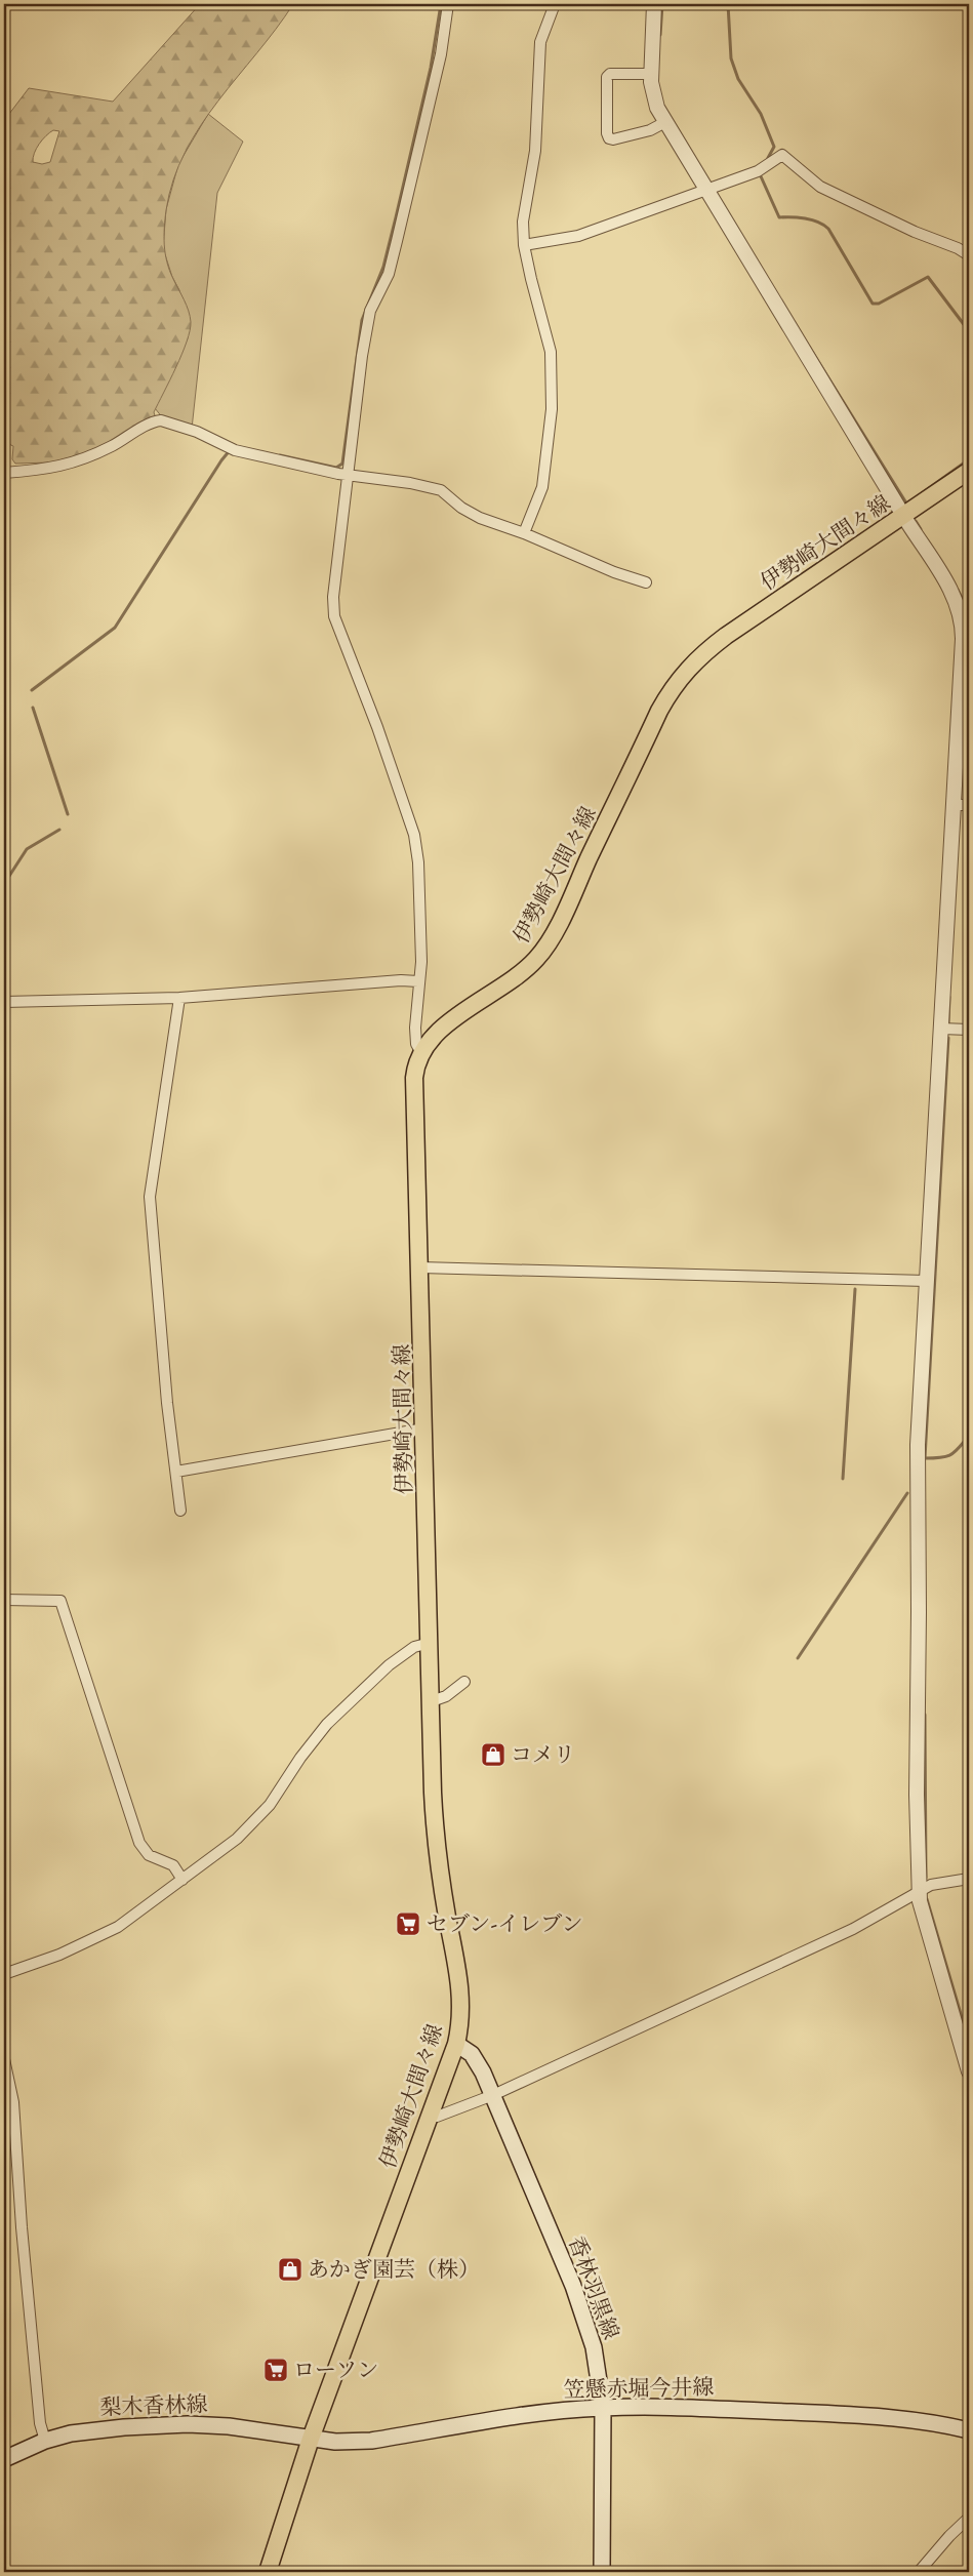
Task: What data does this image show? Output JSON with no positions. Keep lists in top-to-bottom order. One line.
{"streets":{"main road":["伊勢崎大間々線","香林羽黒線","笠懸赤堀今井線","梨木香林線"]},"crossings":[["伊勢崎大間々線","香林羽黒線"],["伊勢崎大間々線","笠懸赤堀今井線"],["伊勢崎大間々線","梨木香林線"],["香林羽黒線","笠懸赤堀今井線"],["笠懸赤堀今井線","梨木香林線"]],"places":{"shop":["コメリ","あかぎ園芸（株）"],"supermarket":["セブン-イレブン","ローソン"]}}
